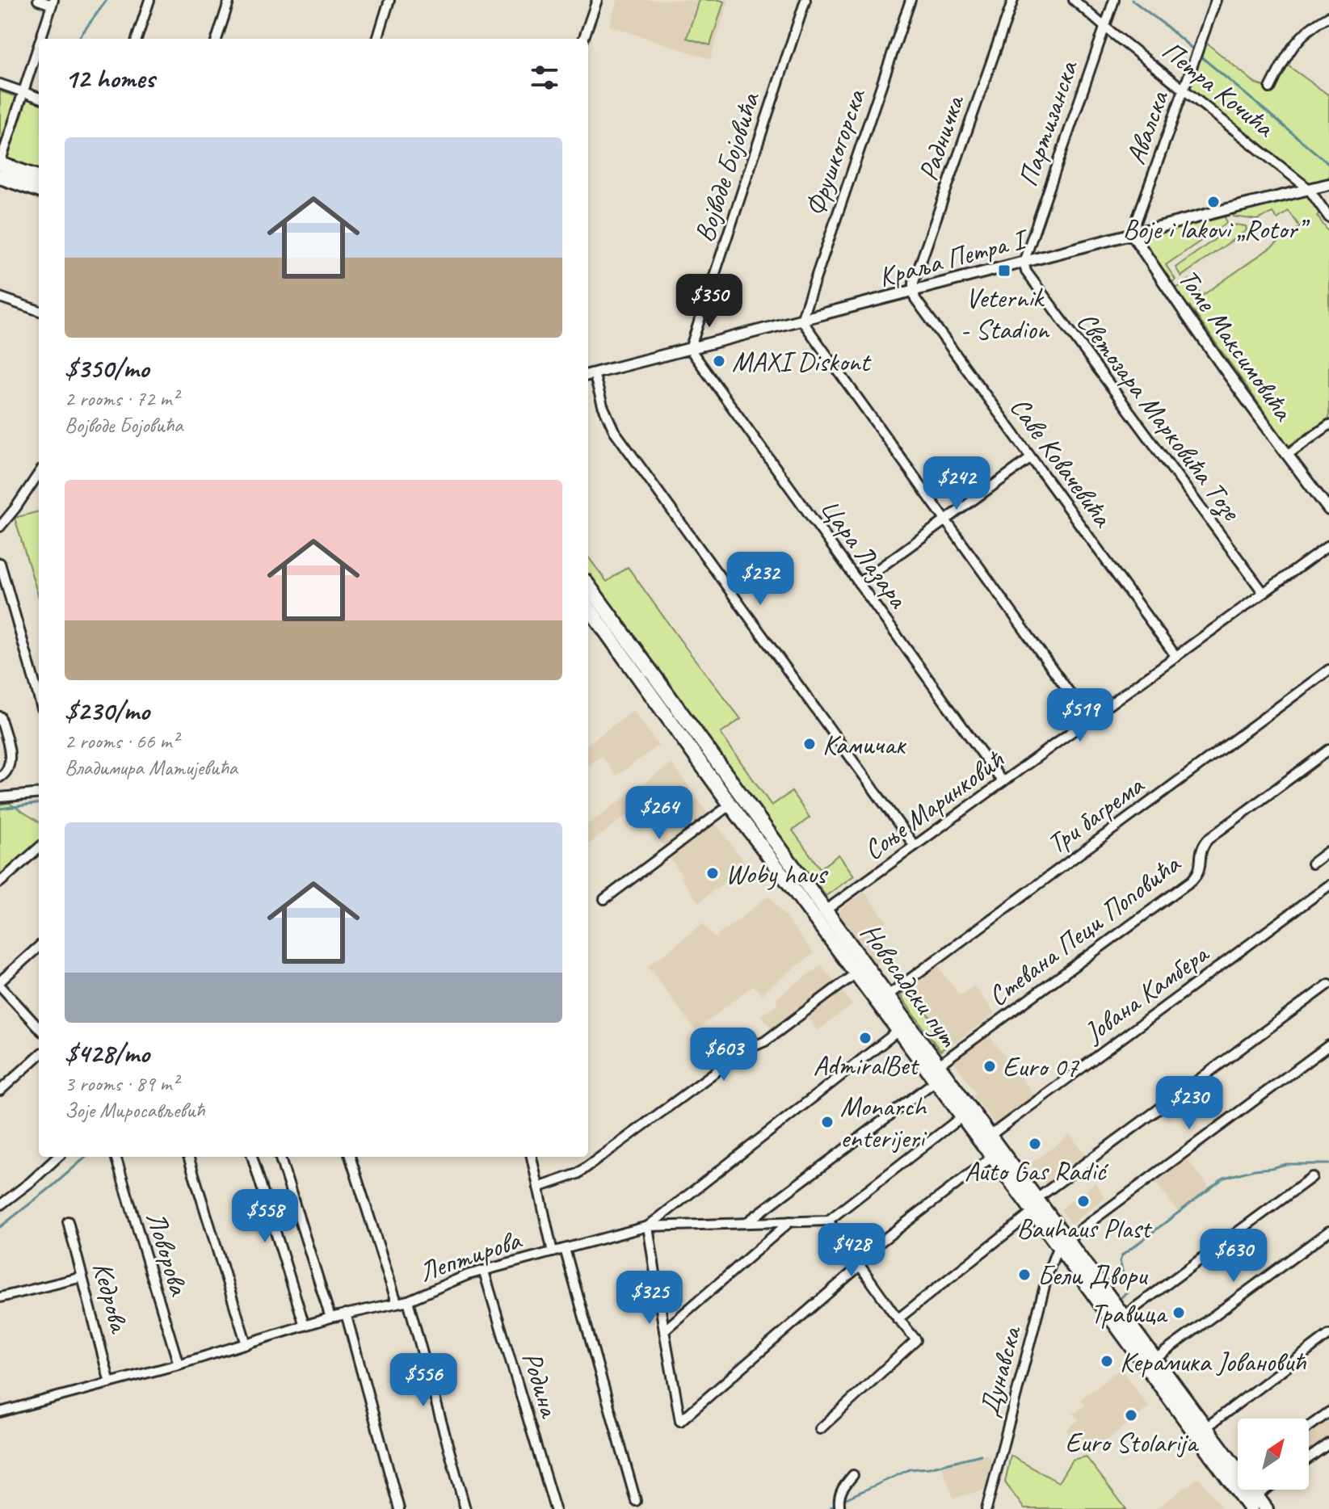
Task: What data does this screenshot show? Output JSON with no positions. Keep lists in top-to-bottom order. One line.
{"streets":{"main road":["Новосадски пут"],"street":["Петра Кочића","Партизанска","Авалска","Радничка","Фрушкогорска","Војводе Бојовића","Краља Петра I","Томе Максимовића","Светозара Марковића Тозе","Саве Ковачевића","Цара Лазара","Соње Маринковић","Три багрема","Стевана Пеци Поповића","Јована Камбера","Ловорова","Лептирова","Кедрова","Дунавска","Родина"]},"crossings":[["Петра Кочића","Партизанска"],["Петра Кочића","Авалска"],["Петра Кочића","Краља Петра I"],["Партизанска","Краља Петра I"],["Партизанска","Светозара Марковића Тозе"],["Авалска","Краља Петра I"],["Авалска","Томе Максимовића"],["Радничка","Краља Петра I"],["Радничка","Саве Ковачевића"],["Фрушкогорска","Краља Петра I"],["Војводе Бојовића","Краља Петра I"],["Војводе Бојовића","Цара Лазара"],["Краља Петра I","Томе Максимовића"],["Краља Петра I","Светозара Марковића Тозе"],["Краља Петра I","Саве Ковачевића"],["Краља Петра I","Цара Лазара"],["Светозара Марковића Тозе","Соње Маринковић"],["Саве Ковачевића","Соње Маринковић"],["Цара Лазара","Соње Маринковић"],["Соње Маринковић","Новосадски пут"],["Три багрема","Новосадски пут"],["Стевана Пеци Поповића","Новосадски пут"],["Новосадски пут","Јована Камбера"],["Новосадски пут","Лептирова"],["Новосадски пут","Дунавска"],["Ловорова","Лептирова"],["Лептирова","Кедрова"],["Лептирова","Родина"]],"places":{"other":["Boje i lakovi „Rotor”","MAXI Diskont","Камичак","Woby haus","AdmiralBet","Euro 07","Monarch enterijeri","Auto Gas Radić","Bauhaus Plast","Бели Двори","Травица","Керамика Јовановић","Euro Stolarija"],"transit":["Veternik - Stadion"]},"north":"top right","page":{"heading":"12 homes","list":[{"name":"$350/mo","note":"2 rooms · 72 m² · Војводе Бојовића"},{"name":"$230/mo","note":"2 rooms · 66 m² · Владимира Матијевића"},{"name":"$428/mo","note":"3 rooms · 89 m² · Зоје Миросављевић"}],"price":["$350","$242","$232","$519","$264","$603","$230","$558","$428","$630","$325","$556"]}}
